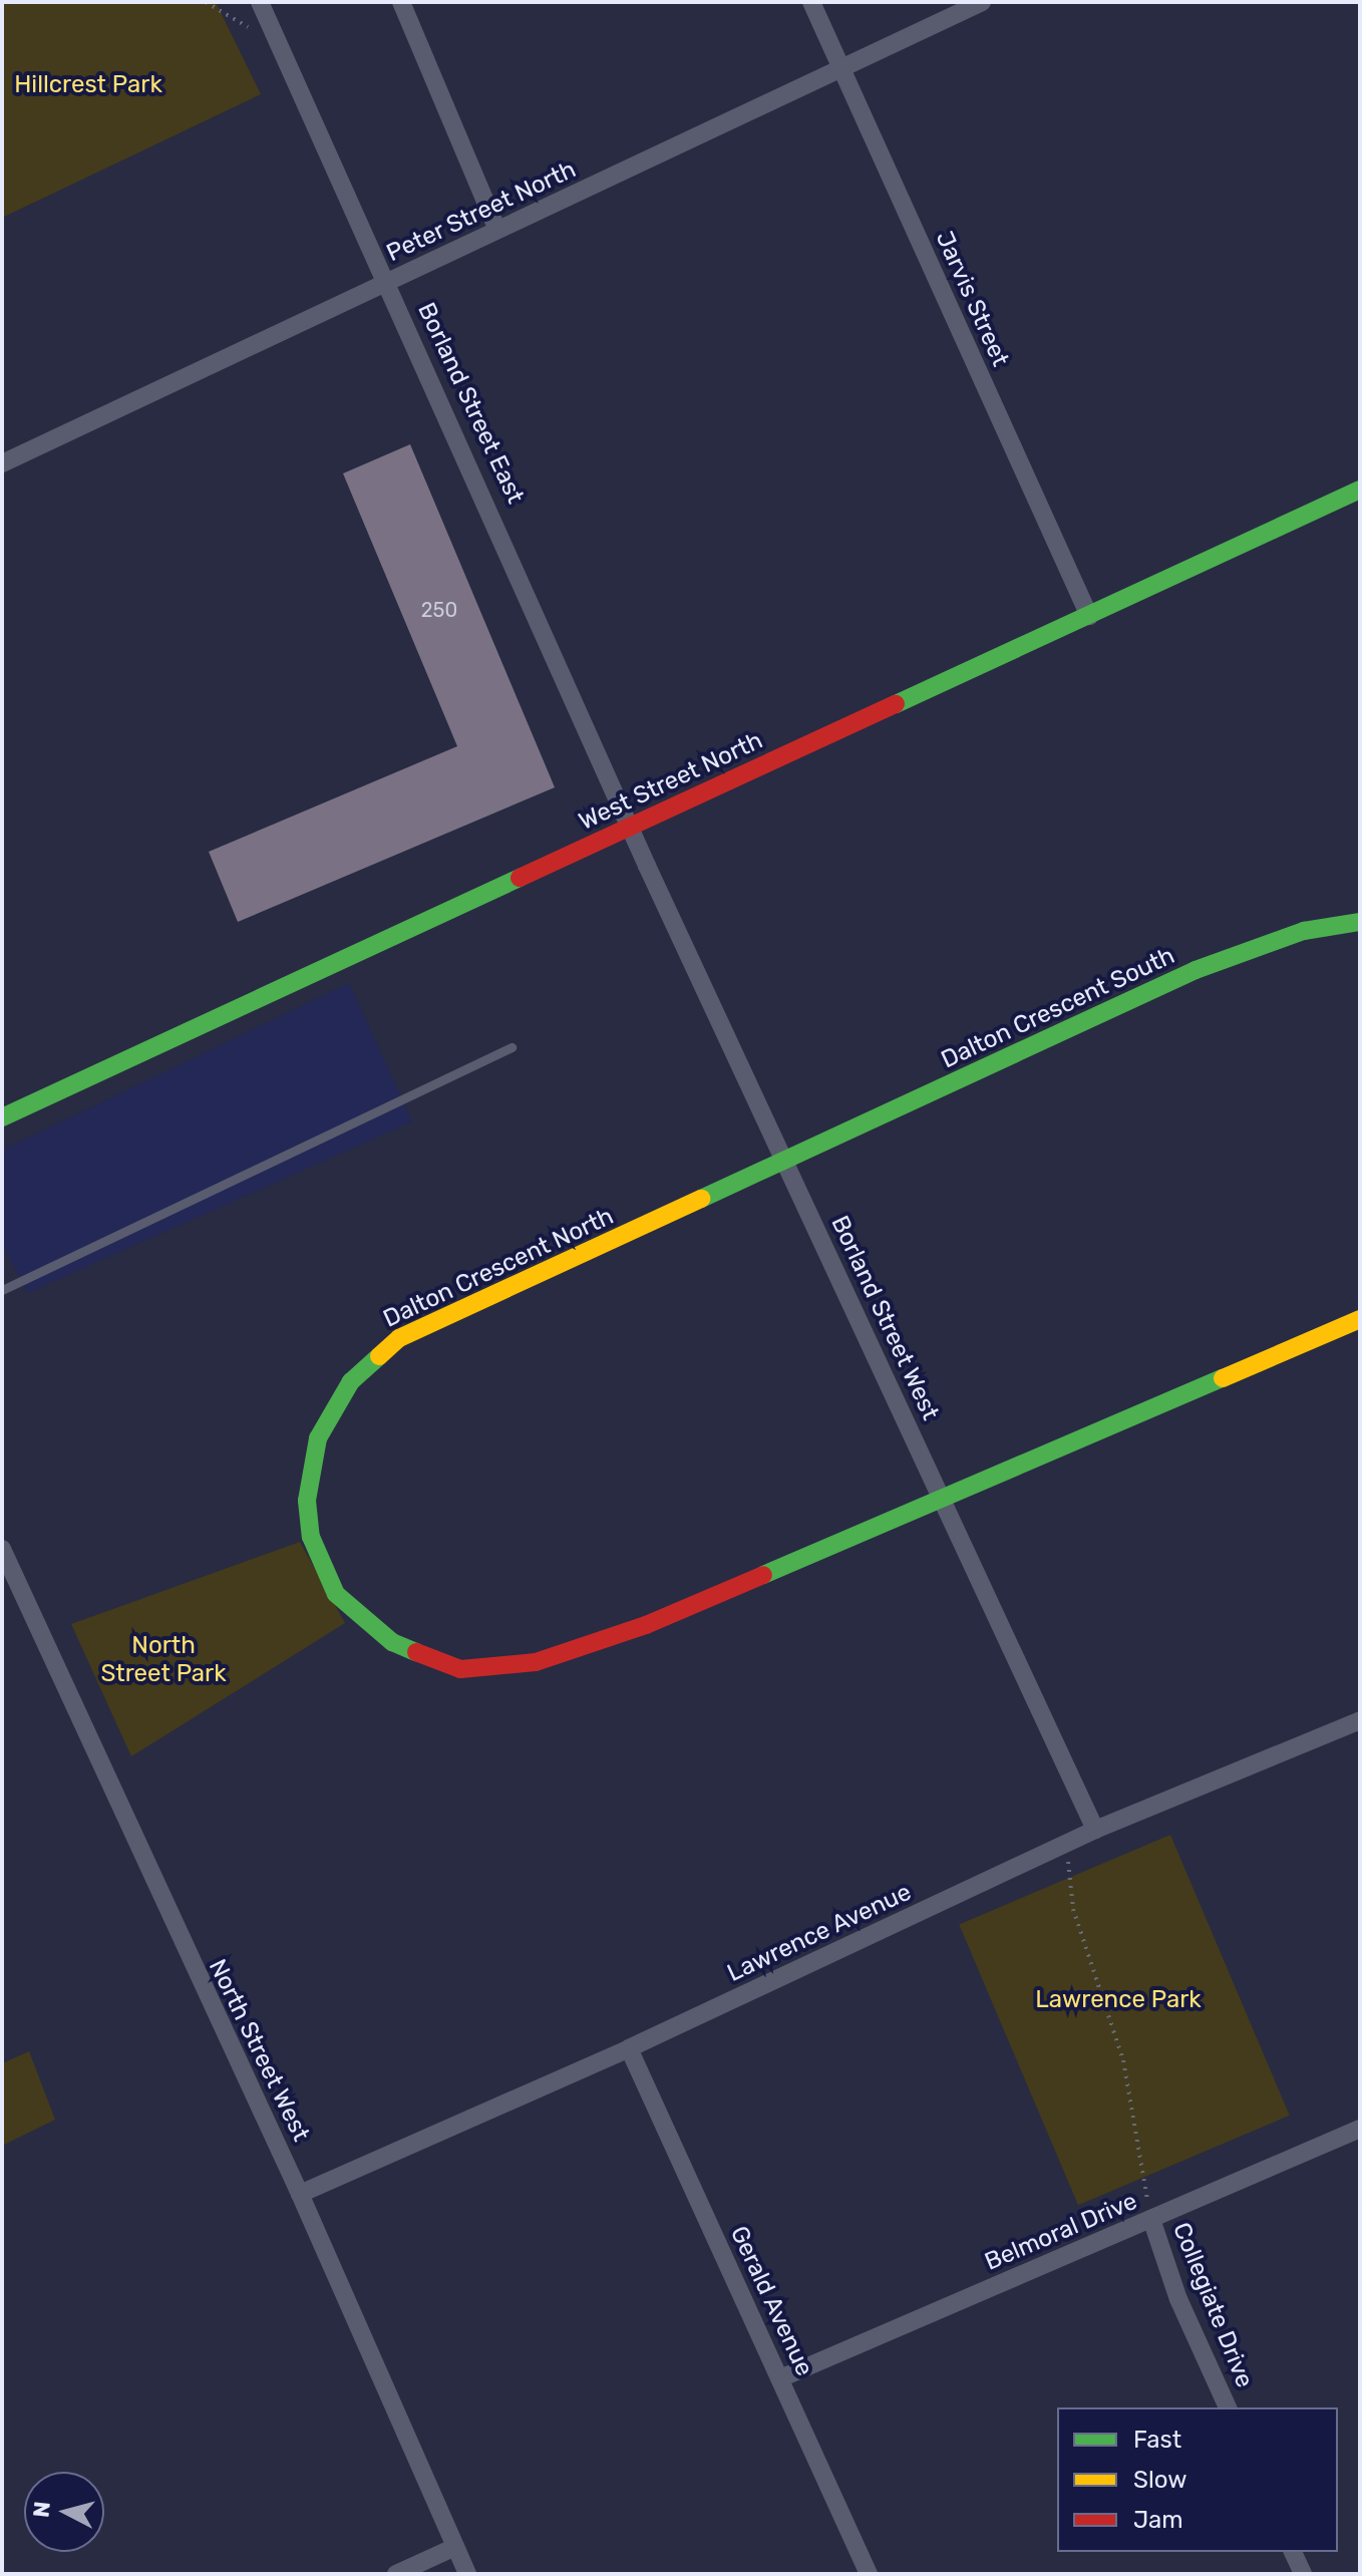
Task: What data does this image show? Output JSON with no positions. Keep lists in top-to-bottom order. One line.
{"streets":{"street":["Peter Street North","Jarvis Street","Borland Street East","West Street North","Dalton Crescent South","Dalton Crescent North","Borland Street West","Lawrence Avenue","North Street West","Belmoral Drive","Gerald Avenue","Collegiate Drive"]},"crossings":[["Peter Street North","Jarvis Street"],["Peter Street North","Borland Street East"],["Jarvis Street","West Street North"],["Borland Street East","West Street North"],["Borland Street East","Borland Street West"],["West Street North","Borland Street West"],["Dalton Crescent South","Dalton Crescent North"],["Dalton Crescent South","Borland Street West"],["Dalton Crescent North","Borland Street West"],["Borland Street West","Lawrence Avenue"],["Lawrence Avenue","North Street West"],["Lawrence Avenue","Gerald Avenue"],["Belmoral Drive","Gerald Avenue"],["Belmoral Drive","Collegiate Drive"]],"parks":["Hillcrest Park","North Street Park","Lawrence Park"],"house_numbers":["250"],"legend":["Fast","Slow","Jam"],"north":"left"}
